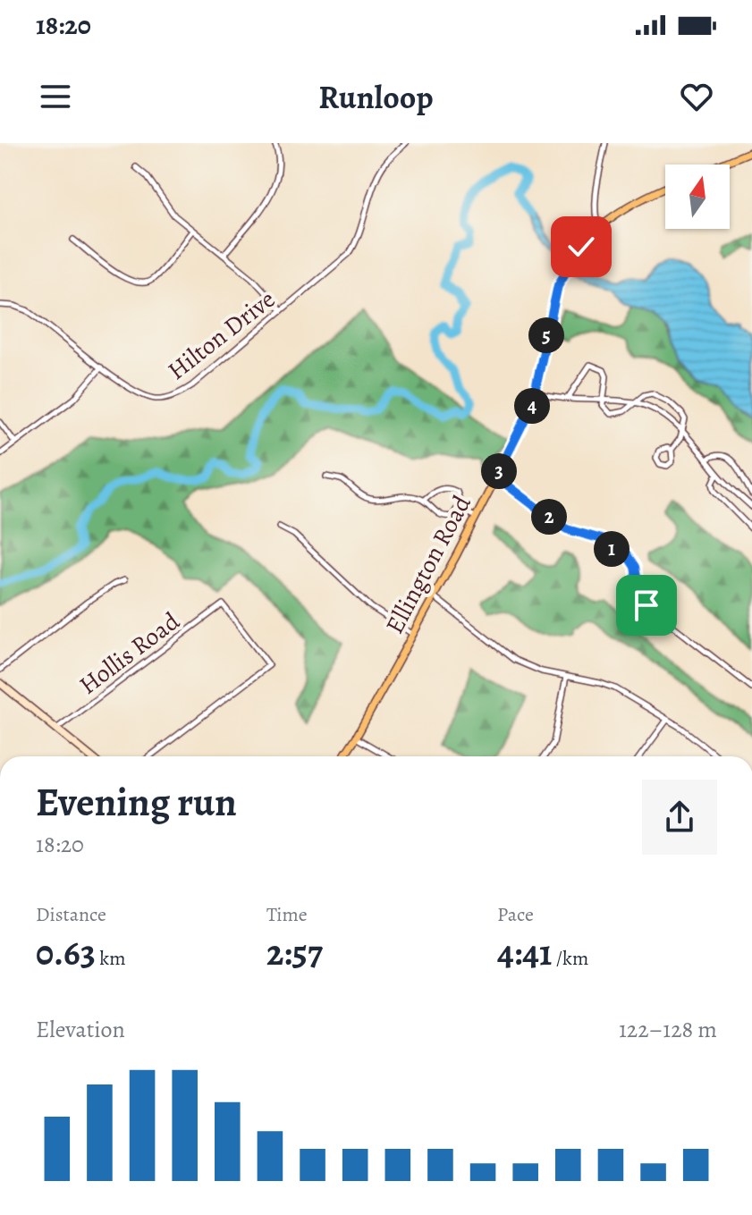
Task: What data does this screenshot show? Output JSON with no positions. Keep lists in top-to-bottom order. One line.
{"streets":{"main road":["Ellington Road"],"street":["Hilton Drive","Hollis Road"]},"north":"top","page":{"status":"18:20","header":"Runloop","pins":["5","4","3","2","1"],"heading":["Evening run","18:20"],"stats":[["Distance","0.63 km"],["Time","2:57"],["Pace","4:41 /km"]],"chart":["Elevation","122–128 m"]}}
